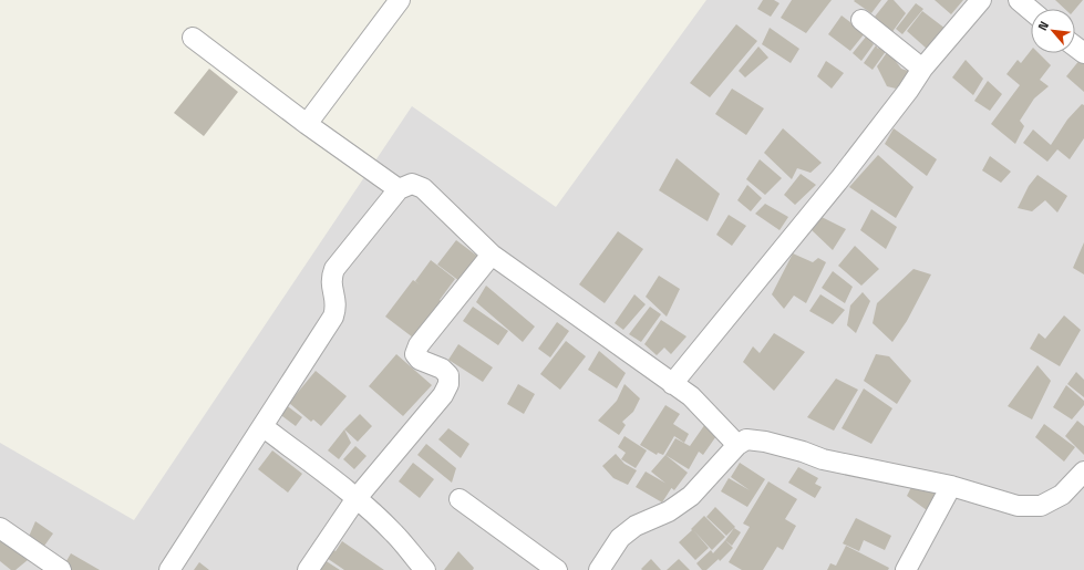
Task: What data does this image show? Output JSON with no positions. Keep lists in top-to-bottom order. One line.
{"north":"top left"}
